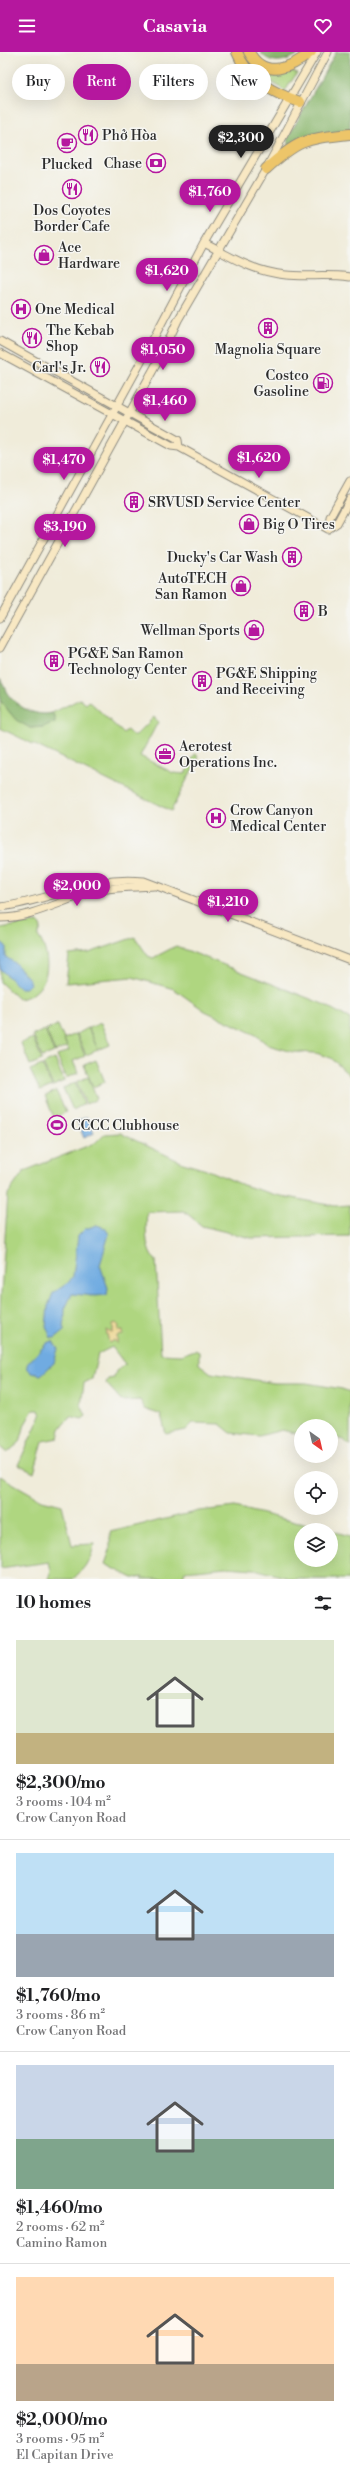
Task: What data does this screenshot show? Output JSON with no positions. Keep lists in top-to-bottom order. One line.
{"places":{"restaurant":["Phở Hòa","Dos Coyotes Border Cafe","The Kebab Shop","Carl's Jr."],"cafe":["Plucked"],"bank":["Chase"],"shop":["Ace Hardware","Big O Tires","AutoTECH San Ramon","Wellman Sports"],"hospital":["One Medical","Crow Canyon Medical Center"],"building":["Magnolia Square","SRVUSD Service Center","Ducky's Car Wash","B","PG&E San Ramon Technology Center","PG&E Shipping and Receiving"],"fuel station":["Costco Gasoline"],"office":["Aerotest Operations Inc."],"sports":["CCCC Clubhouse"]},"north":"bottom right","page":{"header":"Casavia","chip":["Buy","Rent","Filters","New"],"price":["$2,300","$1,760","$1,620","$1,050","$1,460","$1,620","$1,470","$3,190","$2,000","$1,210"],"heading":"10 homes","list":[{"name":"$2,300/mo","note":"3 rooms · 104 m² · Crow Canyon Road"},{"name":"$1,760/mo","note":"3 rooms · 86 m² · Crow Canyon Road"},{"name":"$1,460/mo","note":"2 rooms · 62 m² · Camino Ramon"},{"name":"$2,000/mo","note":"3 rooms · 95 m² · El Capitan Drive"}]}}
